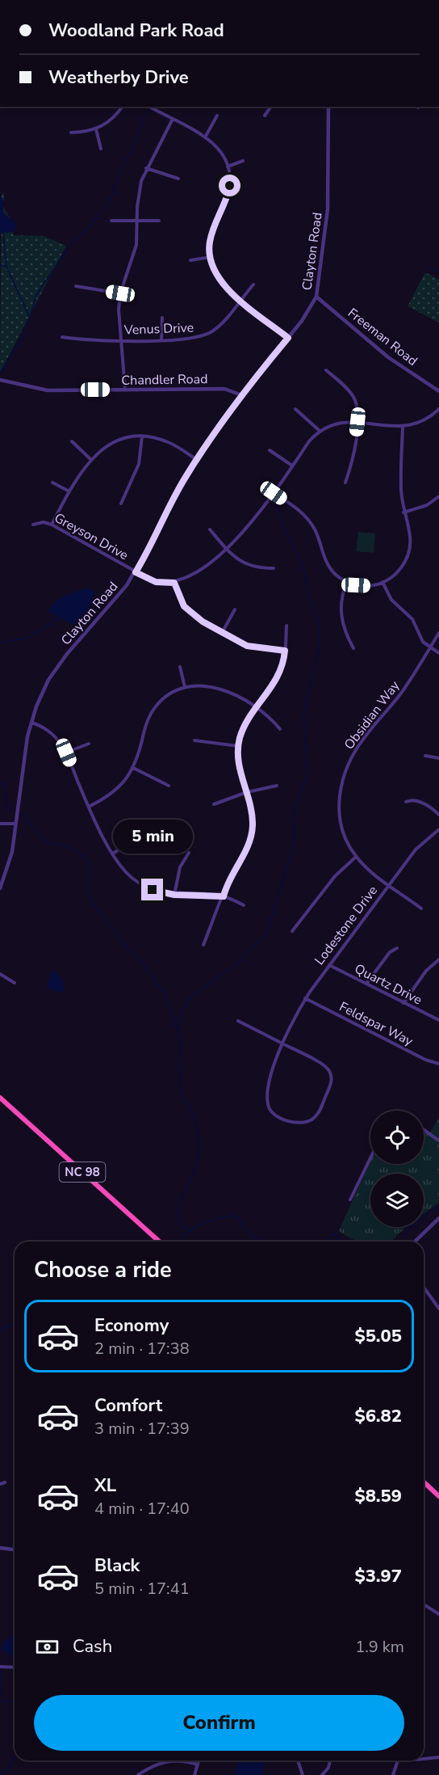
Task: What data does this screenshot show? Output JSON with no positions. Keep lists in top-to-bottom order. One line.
{"streets":{"highway":["NC 98"],"street":["Clayton Road","Venus Drive","Freeman Road","Chandler Road","Greyson Drive","Obsidian Way","Lodestone Drive","Quartz Drive","Feldspar Way"]},"crossings":[["Clayton Road","Freeman Road"],["Clayton Road","Chandler Road"],["Clayton Road","Greyson Drive"],["Obsidian Way","Lodestone Drive"],["Lodestone Drive","Quartz Drive"],["Lodestone Drive","Feldspar Way"]],"page":{"banner":["Woodland Park Road","Weatherby Drive"],"bubble":"5 min","heading":"Choose a ride","list":[{"name":"Economy","note":"2 min · 17:38","value":"$5.05"},{"name":"Comfort","note":"3 min · 17:39","value":"$6.82"},{"name":"XL","note":"4 min · 17:40","value":"$8.59"},{"name":"Black","note":"5 min · 17:41","value":"$3.97"}],"pay":["Cash","1.9 km"],"buttons":"Confirm"}}
